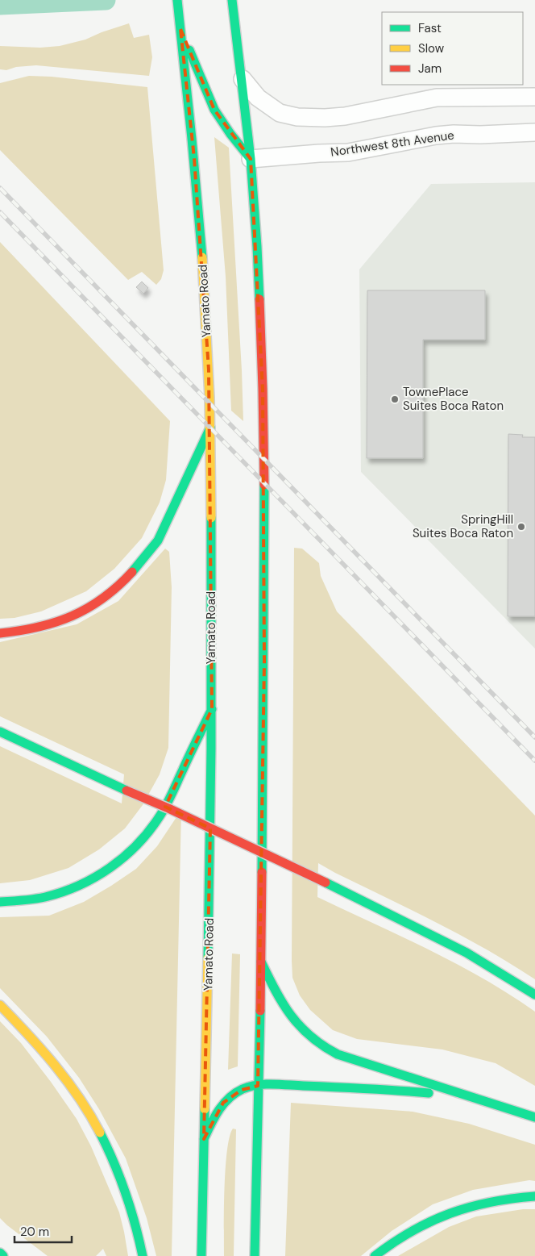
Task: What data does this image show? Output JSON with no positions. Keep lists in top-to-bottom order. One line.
{"streets":{"main road":["Yamato Road"],"street":["Northwest 8th Avenue"]},"places":["TownePlace Suites Boca Raton","SpringHill Suites Boca Raton"],"legend":["Fast","Slow","Jam"],"scale_bar":"20 m"}
